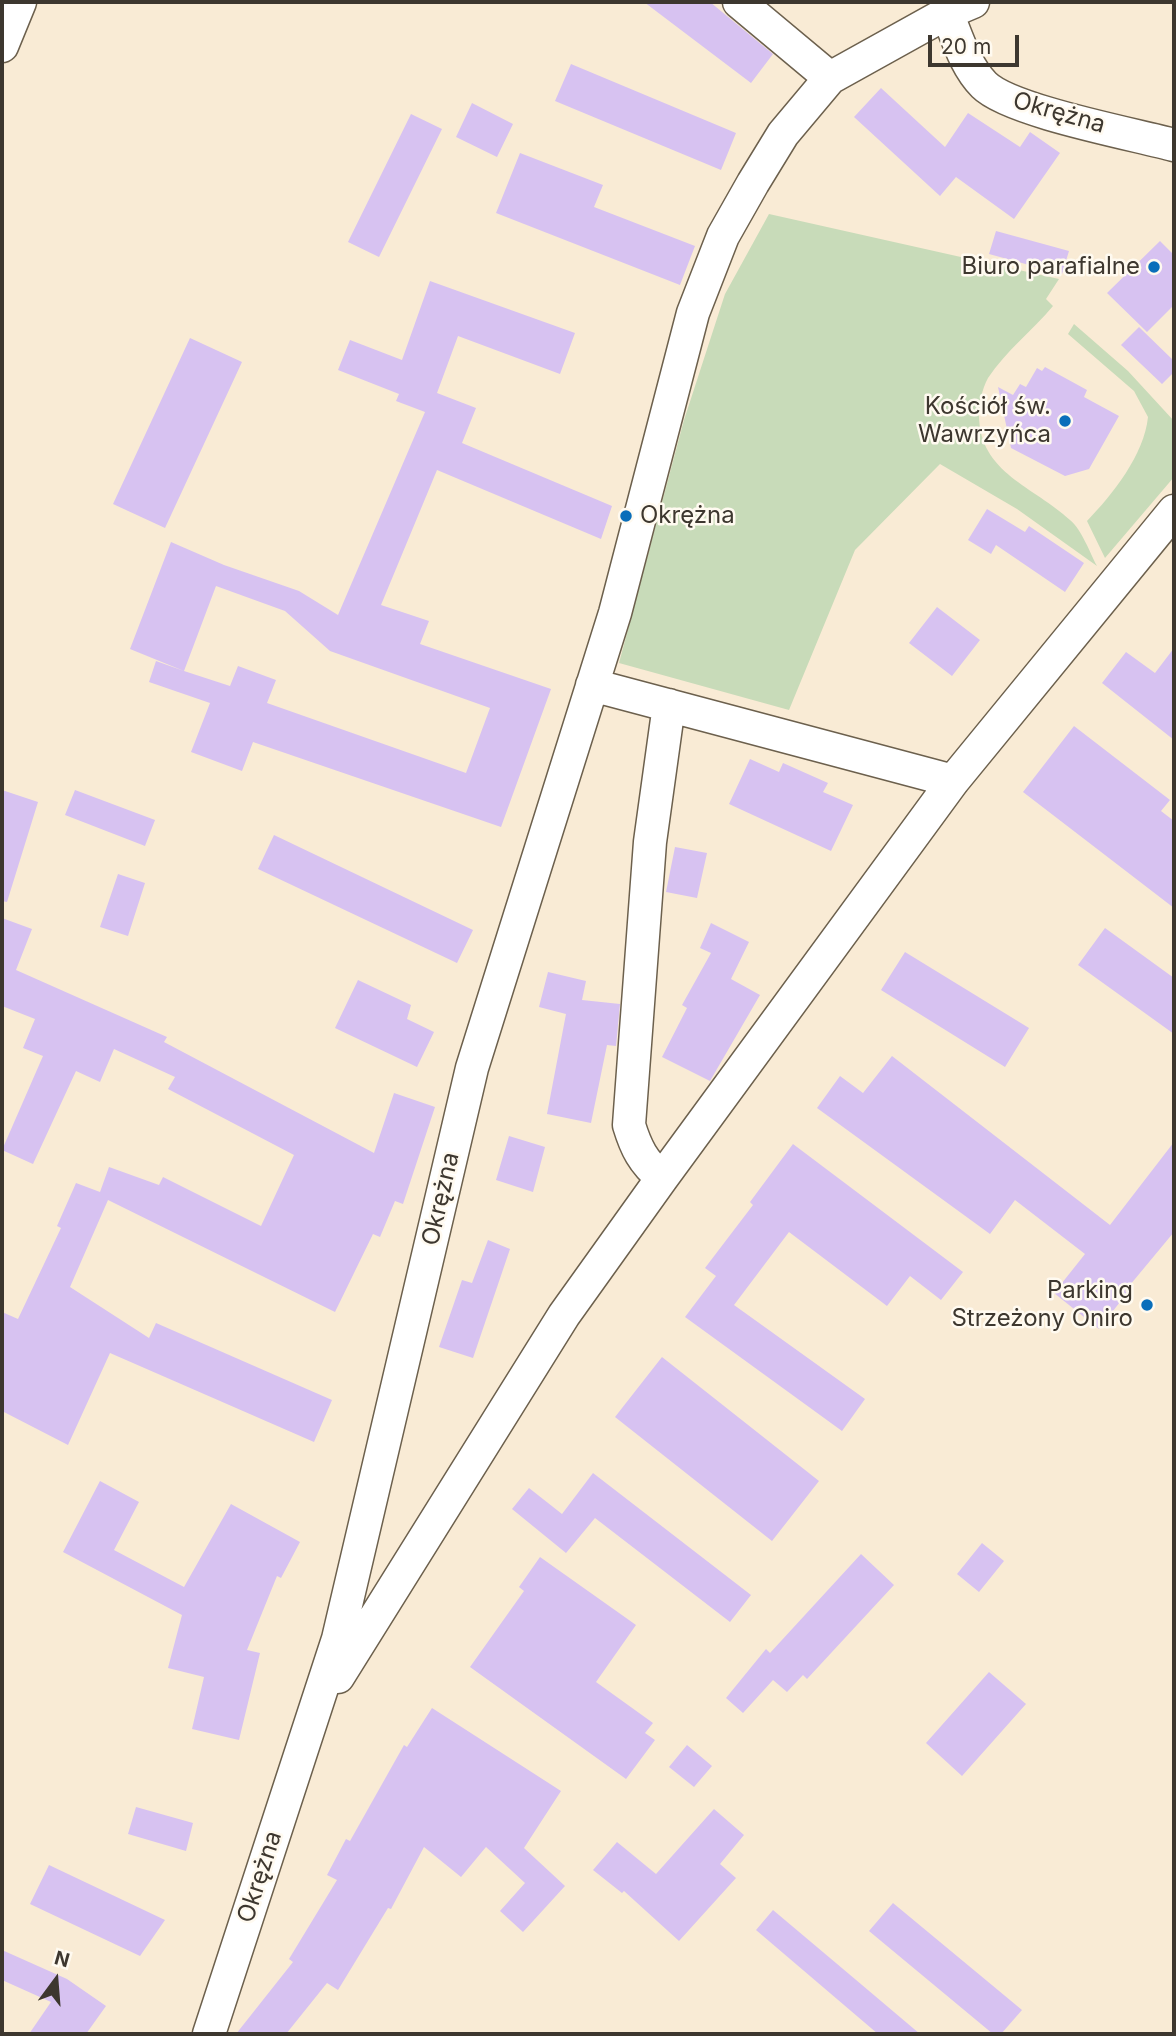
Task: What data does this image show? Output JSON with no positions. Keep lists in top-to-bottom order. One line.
{"streets":{"street":["Okrężna"]},"places":["Biuro parafialne","Kościół św. Wawrzyńca","Okrężna","Parking Strzeżony Oniro"],"scale_bar":"20 m","north":"top"}
